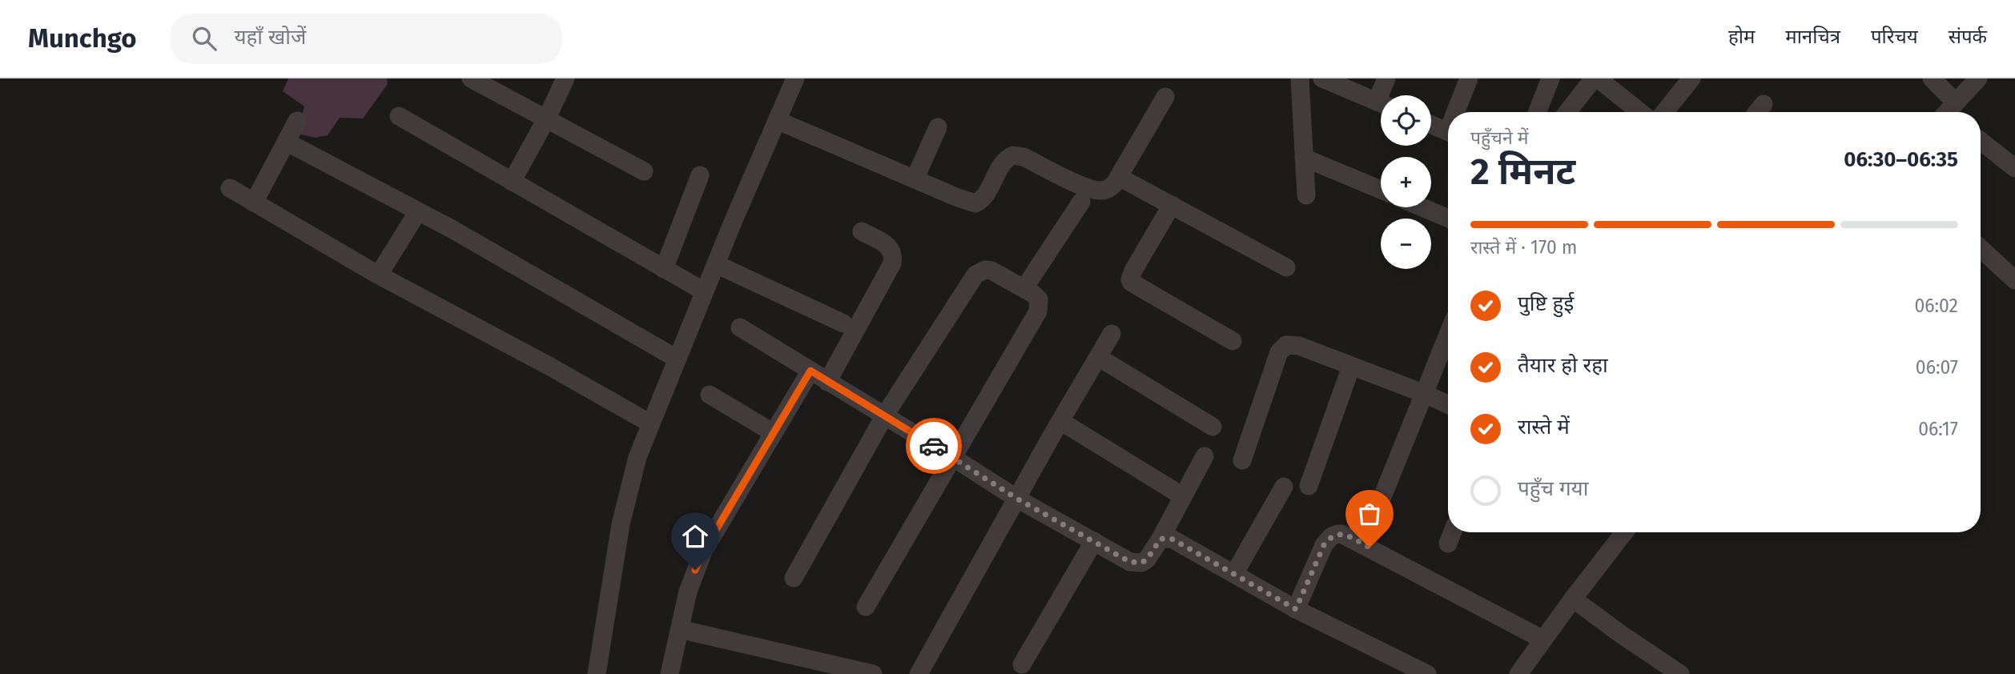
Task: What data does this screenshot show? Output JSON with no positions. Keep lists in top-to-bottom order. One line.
{"page":{"header":"Munchgo","search":"यहाँ खोजें","nav":["होम","मानचित्र","परिचय","संपर्क"],"map_buttons":["+","−"],"heading":["2 मिनट","पहुँचने में","06:30–06:35"],"bar":"रास्ते में · 170 m","list":[["पुष्टि हुई","06:02"],["तैयार हो रहा","06:07"],["रास्ते में","06:17"],"पहुँच गया"]}}
